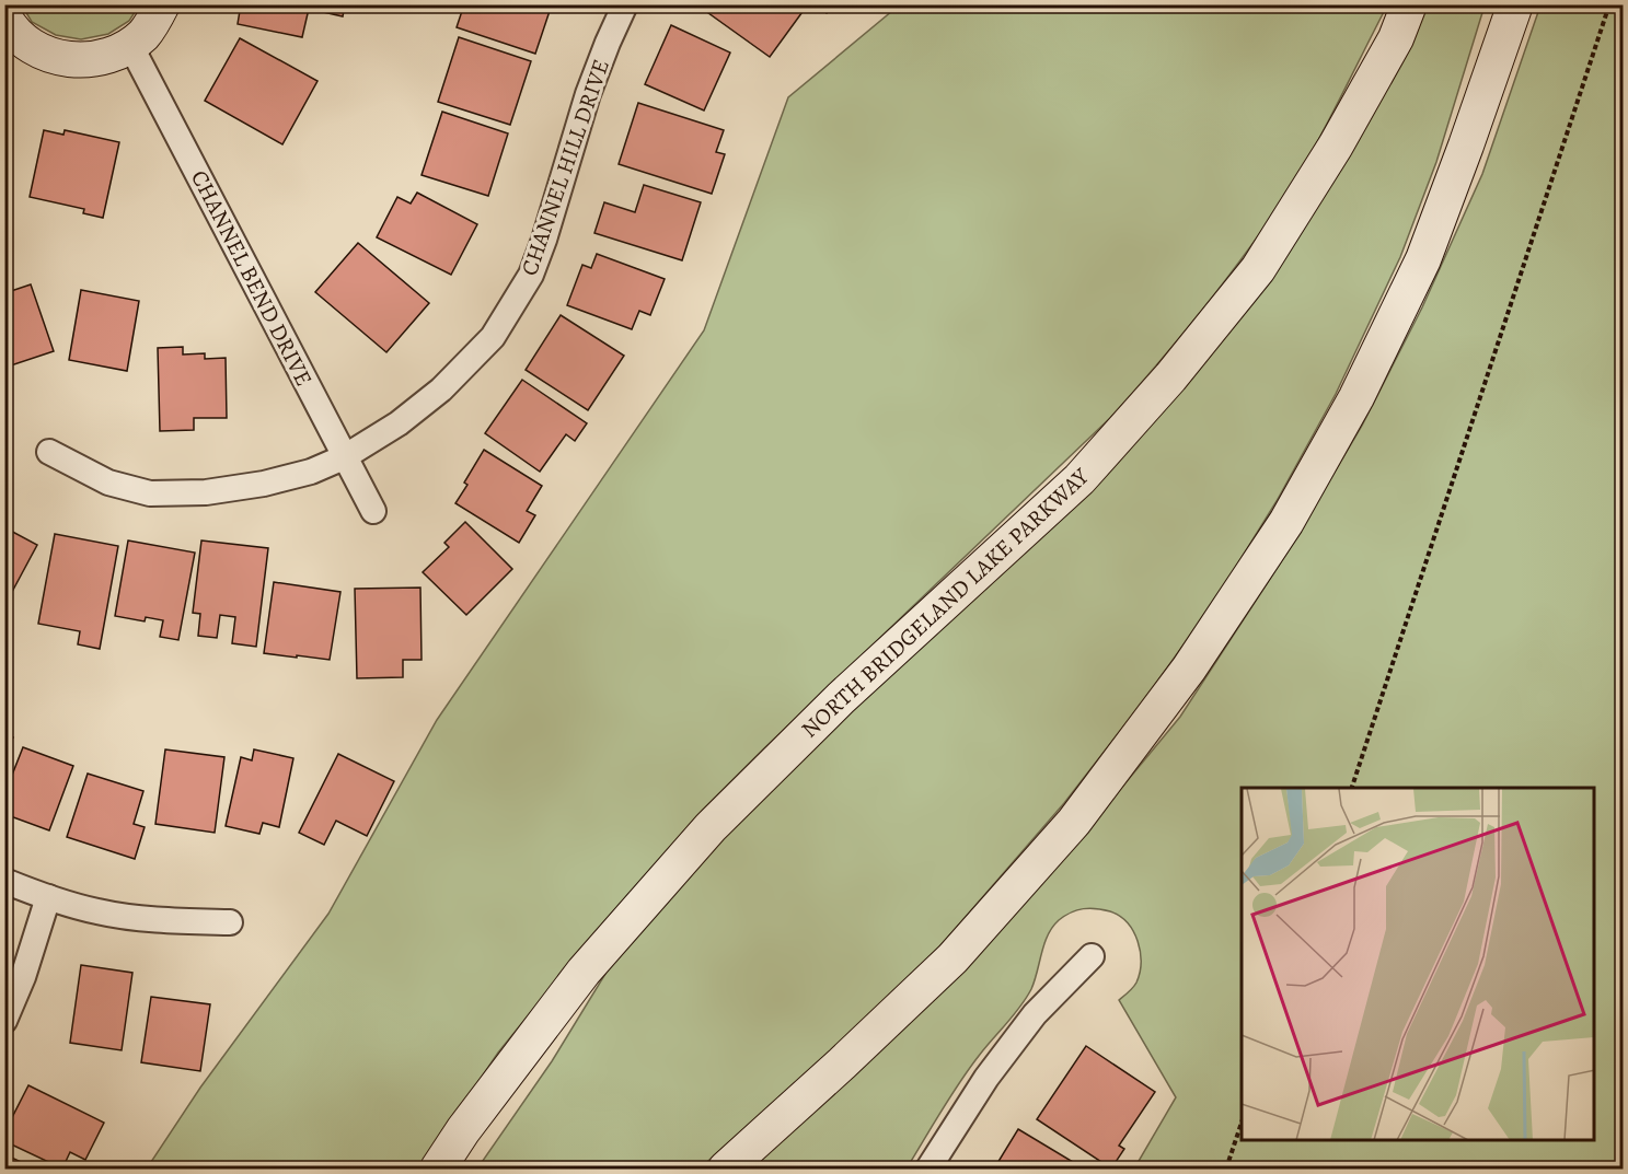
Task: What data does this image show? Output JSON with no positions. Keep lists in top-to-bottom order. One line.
{"streets":{"main road":["NORTH BRIDGELAND LAKE PARKWAY"],"street":["CHANNEL HILL DRIVE","CHANNEL BEND DRIVE"]},"crossings":[["CHANNEL HILL DRIVE","CHANNEL BEND DRIVE"]]}
